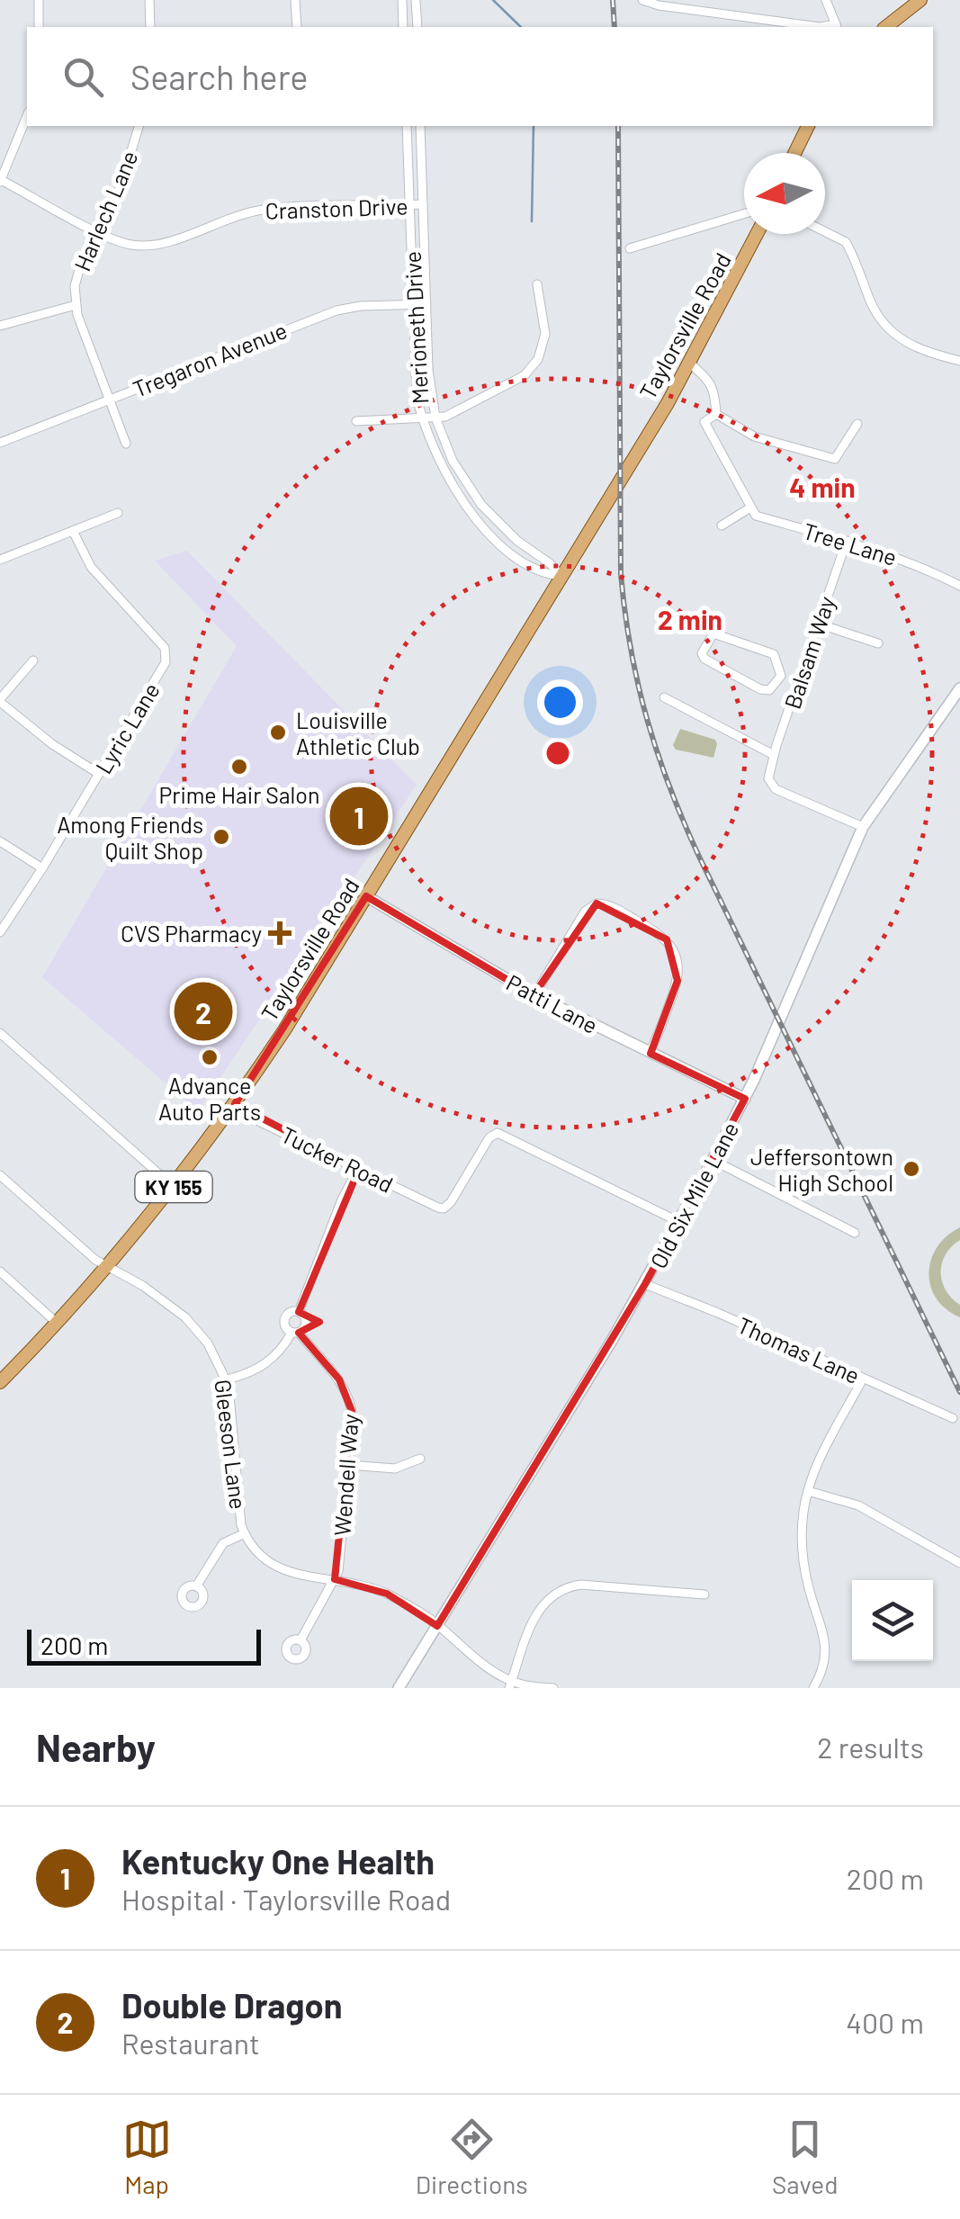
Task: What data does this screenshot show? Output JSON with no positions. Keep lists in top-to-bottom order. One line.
{"streets":{"main road":["Taylorsville Road","KY 155"],"street":["Cranston Drive","Harlech Lane","Merioneth Drive","Tregaron Avenue","Tree Lane","Balsam Way","Lyric Lane","Patti Lane","Tucker Road","Old Six Mile Lane","Thomas Lane","Gleeson Lane","Wendell Way"]},"crossings":[["Cranston Drive","Harlech Lane"],["Cranston Drive","Merioneth Drive"],["Taylorsville Road","Merioneth Drive"],["Taylorsville Road","Patti Lane"],["Taylorsville Road","Tucker Road"],["Taylorsville Road","Gleeson Lane"],["Merioneth Drive","Tregaron Avenue"],["Tree Lane","Balsam Way"],["Patti Lane","Old Six Mile Lane"],["Tucker Road","Old Six Mile Lane"],["Old Six Mile Lane","Thomas Lane"],["Old Six Mile Lane","Gleeson Lane"],["Gleeson Lane","Wendell Way"]],"places":{"other":["Louisville Athletic Club","Prime Hair Salon","Among Friends Quilt Shop","Advance Auto Parts","Jeffersontown High School"],"health":["CVS Pharmacy"]},"scale_bar":"200 m","north":"left","page":{"search":"Search here","pins":["1","2"],"scale":"200 m","heading":["Nearby","2 results"],"list":[{"mark":"1","name":"Kentucky One Health","note":"Hospital · Taylorsville Road","value":"200 m"},{"mark":"2","name":"Double Dragon","note":"Restaurant","value":"400 m"}],"nav":["Map","Directions","Saved"]},"rings":["4 min","2 min"]}
